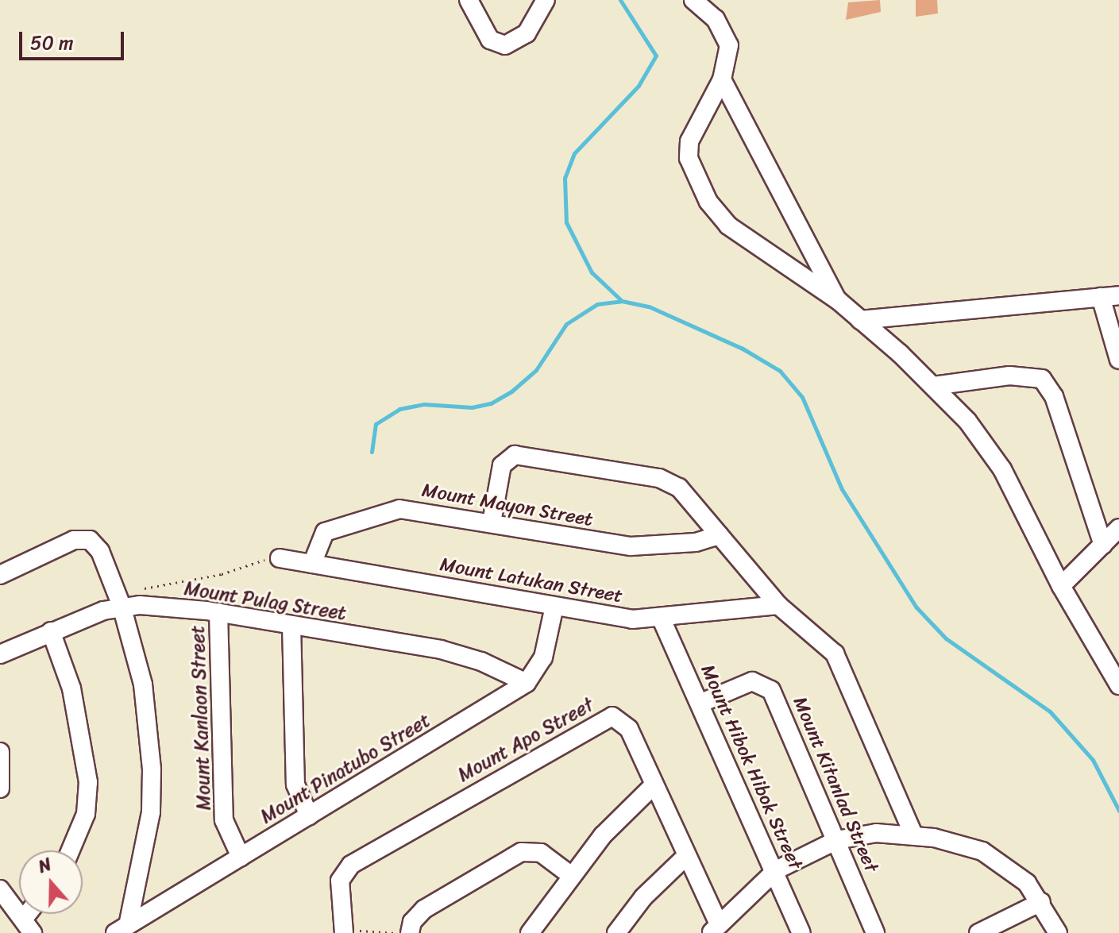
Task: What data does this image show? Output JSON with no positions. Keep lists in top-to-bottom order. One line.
{"streets":{"street":["Mount Mayon Street","Mount Latukan Street","Mount Pulag Street","Mount Kanlaon Street","Mount Apo Street","Mount Hibok Hibok Street","Mount Pinatubo Street","Mount Kitanlad Street"]},"crossings":[["Mount Mayon Street","Mount Latukan Street"],["Mount Latukan Street","Mount Hibok Hibok Street"],["Mount Latukan Street","Mount Pinatubo Street"],["Mount Pulag Street","Mount Kanlaon Street"],["Mount Pulag Street","Mount Pinatubo Street"],["Mount Kanlaon Street","Mount Pinatubo Street"],["Mount Hibok Hibok Street","Mount Kitanlad Street"]],"scale_bar":"50 m","north":"top"}
